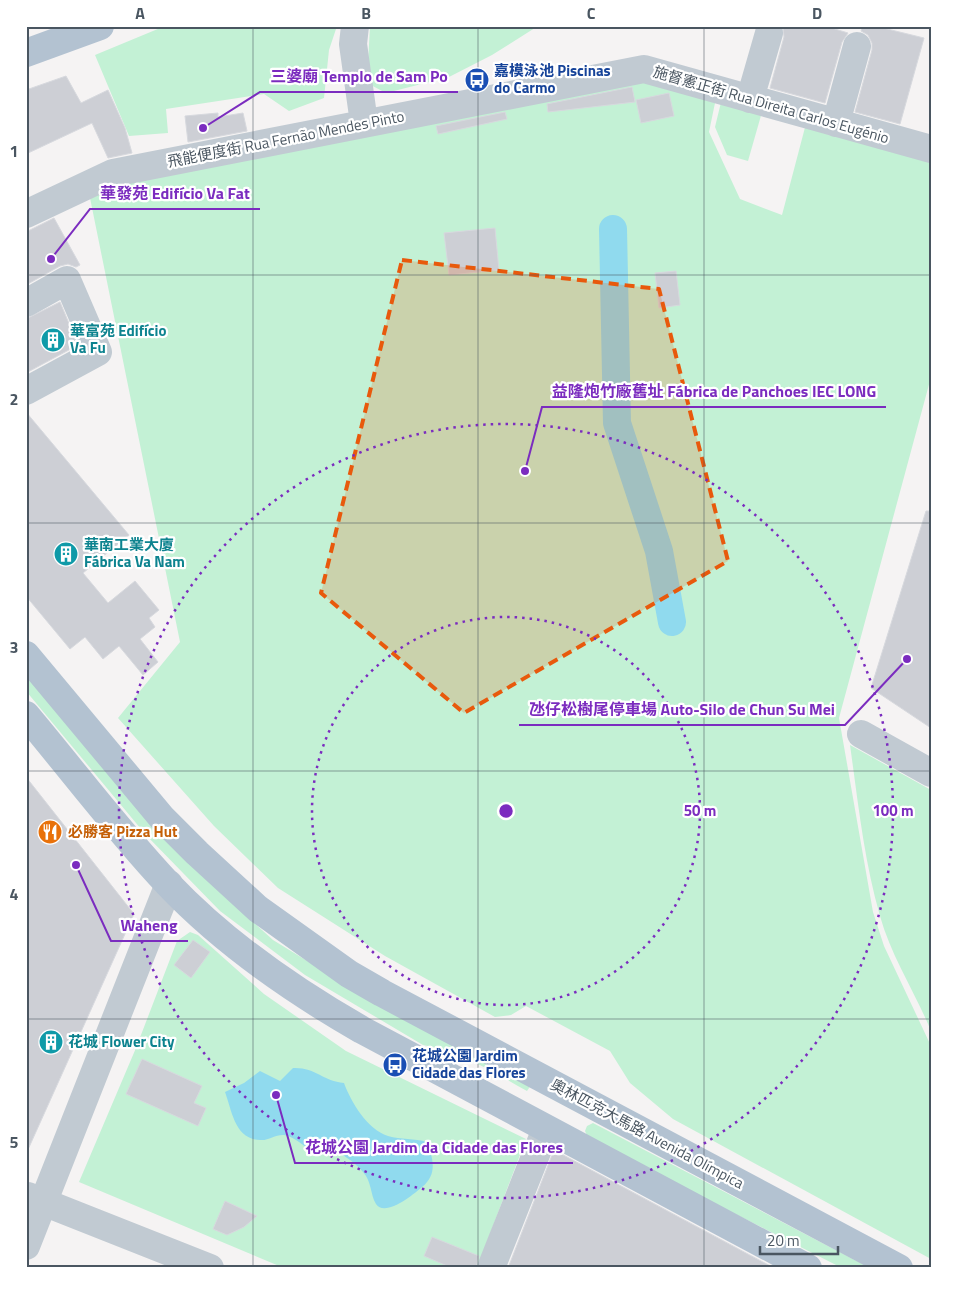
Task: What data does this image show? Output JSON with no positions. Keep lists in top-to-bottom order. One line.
{"streets":{"main road":["奧林匹克大馬路 Avenida Olímpica"],"street":["施督憲正街 Rua Direita Carlos Eugénio","飛能便度街 Rua Fernão Mendes Pinto"]},"crossings":[["施督憲正街 Rua Direita Carlos Eugénio","飛能便度街 Rua Fernão Mendes Pinto"]],"places":{"bus stop":["嘉模泳池 Piscinas do Carmo","花城公園 Jardim Cidade das Flores"],"other":["三婆廟 Templo de Sam Po","華發苑 Edifício Va Fat","益隆炮竹廠舊址 Fábrica de Panchoes IEC LONG","氹仔松樹尾停車場 Auto-Silo de Chun Su Mei","Waheng","花城公園 Jardim da Cidade das Flores"],"building":["華富苑 Edifício Va Fu","華南工業大廈 Fábrica Va Nam","花城 Flower City"],"restaurant":["必勝客 Pizza Hut"]},"scale_bar":"20 m","grid":{"columns":["A","B","C","D"],"rows":["1","2","3","4","5"]},"rings":["50 m","100 m"]}
